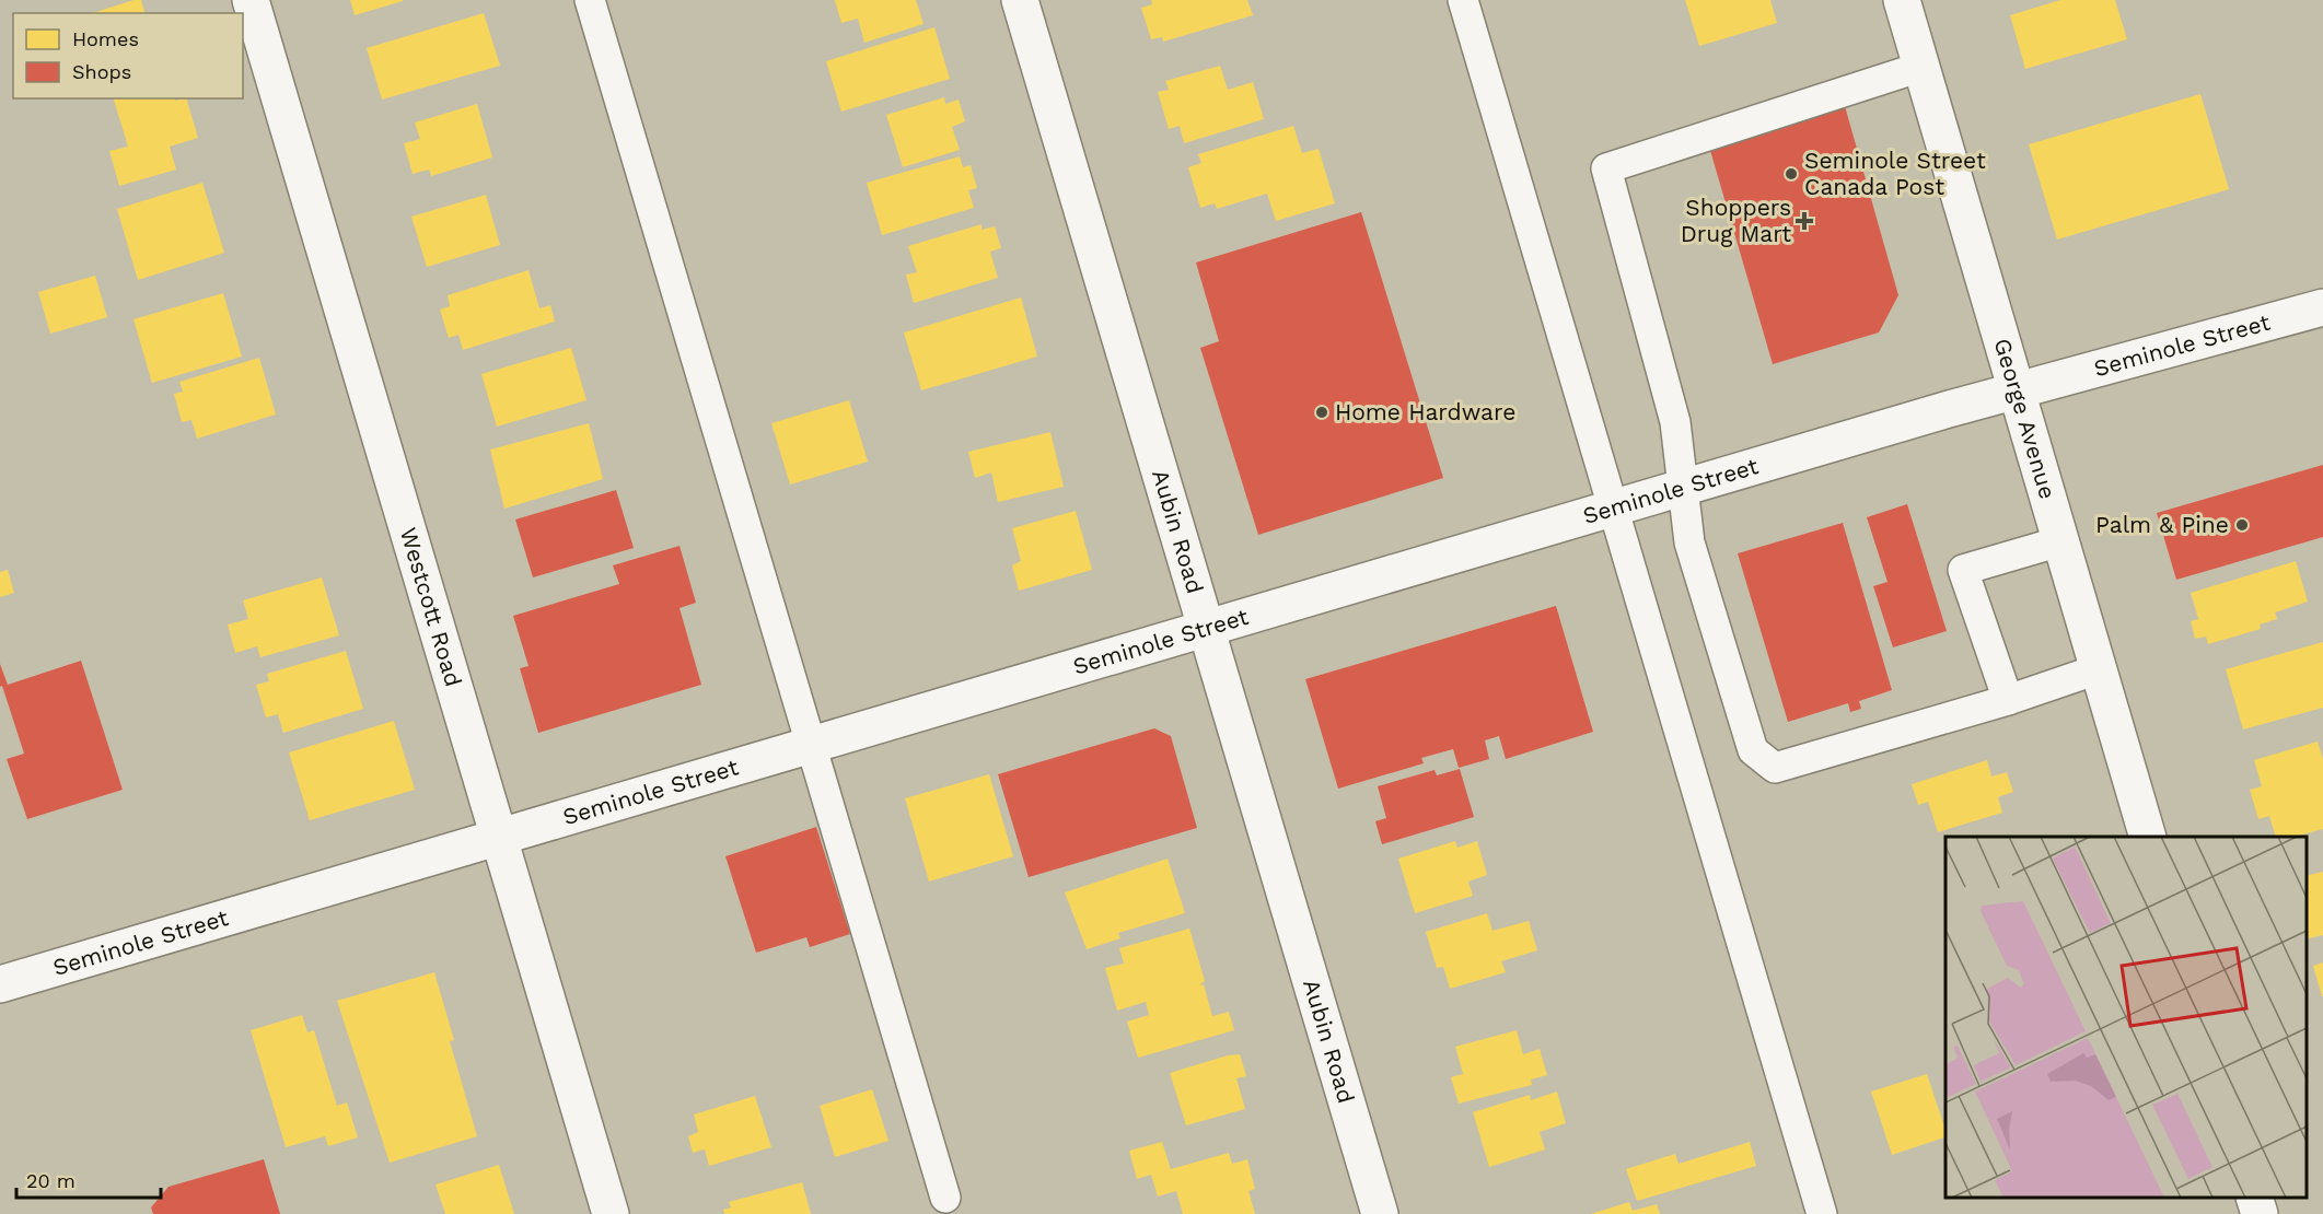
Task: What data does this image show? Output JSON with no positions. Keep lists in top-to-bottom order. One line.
{"streets":{"street":["Seminole Street","George Avenue","Aubin Road","Westcott Road"]},"crossings":[["Seminole Street","George Avenue"],["Seminole Street","Aubin Road"],["Seminole Street","Westcott Road"]],"places":{"other":["Seminole Street Canada Post","Home Hardware","Palm & Pine"],"health":["Shoppers Drug Mart"]},"legend":["Homes","Shops"],"scale_bar":"20 m"}
